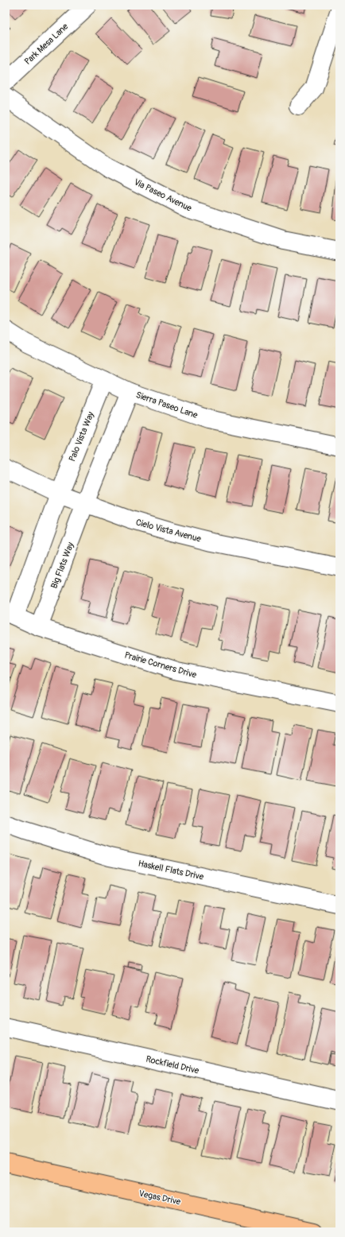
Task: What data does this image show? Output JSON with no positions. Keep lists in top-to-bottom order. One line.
{"streets":{"main road":["Vegas Drive"],"street":["Park Mesa Lane","Via Paseo Avenue","Sierra Paseo Lane","Palo Vista Way","Cielo Vista Avenue","Big Flats Way","Prairie Corners Drive","Haskell Flats Drive","Rockfield Drive"]},"crossings":[["Sierra Paseo Lane","Palo Vista Way"],["Palo Vista Way","Cielo Vista Avenue"],["Cielo Vista Avenue","Big Flats Way"],["Big Flats Way","Prairie Corners Drive"]]}
